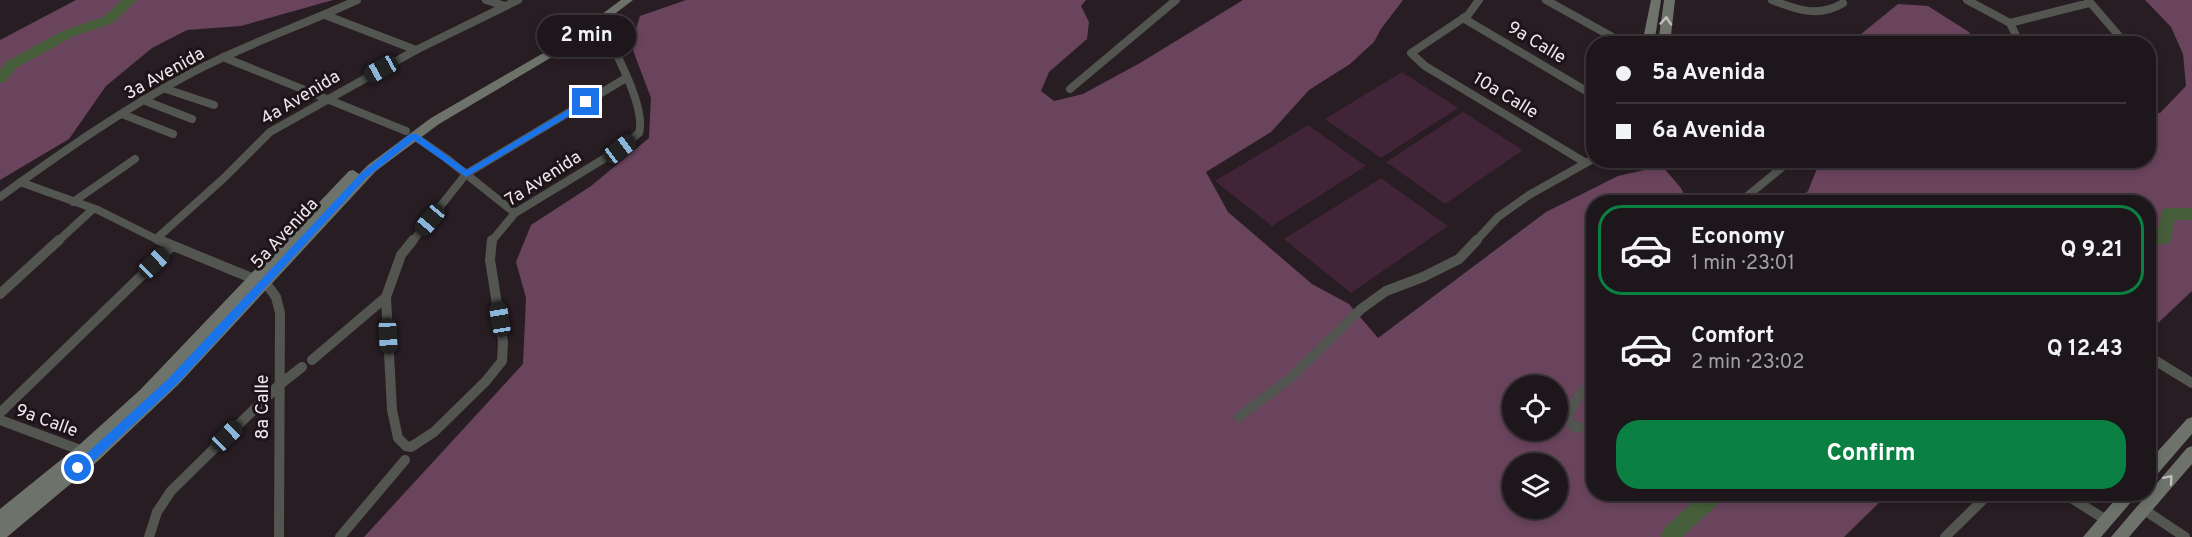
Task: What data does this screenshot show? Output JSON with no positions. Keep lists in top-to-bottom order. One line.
{"streets":{"street":["9a Calle","3a Avenida","10a Calle","4a Avenida","7a Avenida","5a Avenida","8a Calle"]},"crossings":[["9a Calle","10a Calle"],["9a Calle","5a Avenida"],["5a Avenida","8a Calle"]],"page":{"bubble":"2 min","banner":["5a Avenida","6a Avenida"],"list":[{"name":"Economy","note":"1 min · 23:01","value":"Q 9.21"},{"name":"Comfort","note":"2 min · 23:02","value":"Q 12.43"}],"buttons":"Confirm"}}
